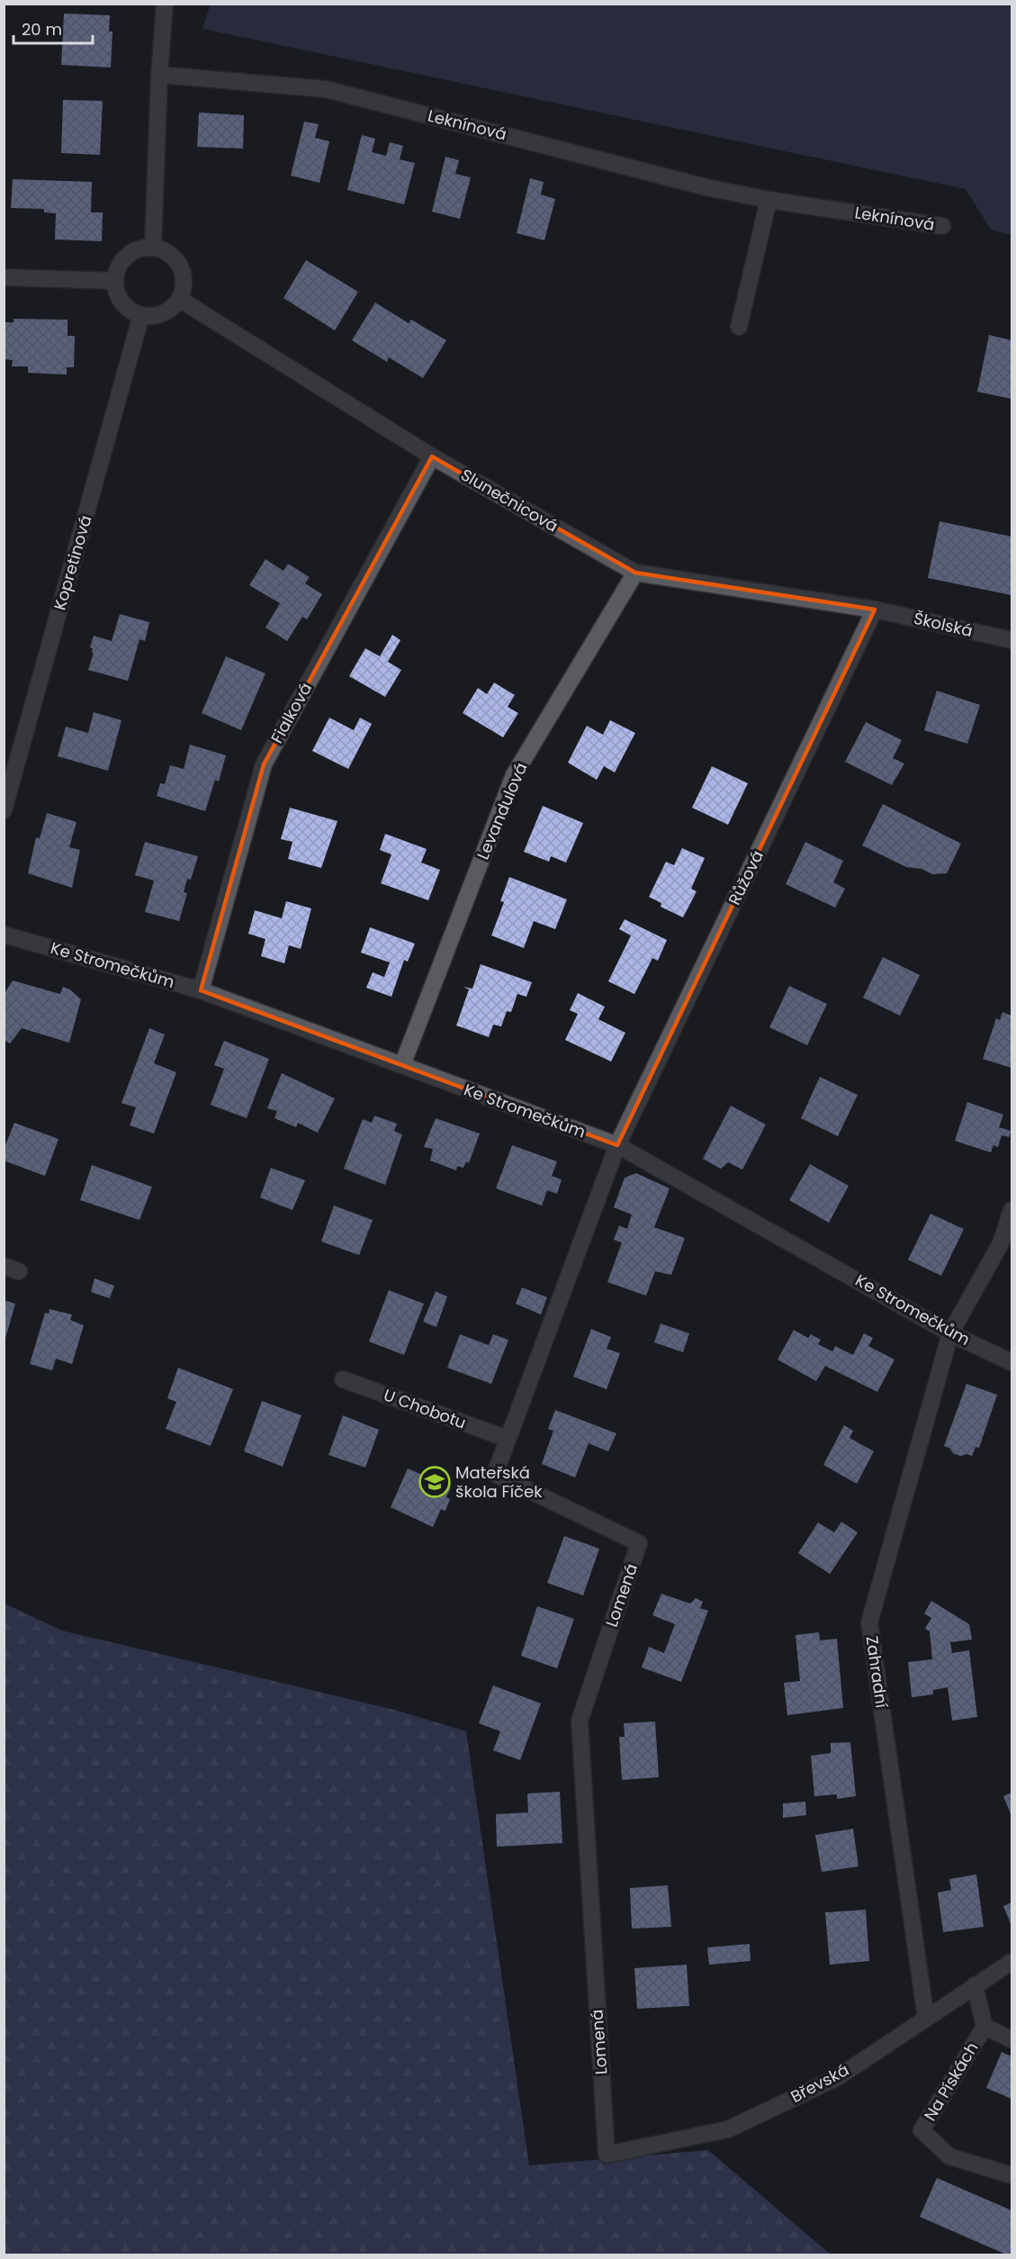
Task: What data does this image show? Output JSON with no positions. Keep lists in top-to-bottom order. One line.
{"streets":{"street":["Leknínová","Slunečnicová","Kopretinová","Školská","Fialková","Levandulová","Růžová","Ke Stromečkům","U Chobotu","Lomená","Zahradní","Na Pískách","Břevská"]},"crossings":[["Slunečnicová","Kopretinová"],["Slunečnicová","Školská"],["Slunečnicová","Fialková"],["Slunečnicová","Levandulová"],["Slunečnicová","Růžová"],["Školská","Růžová"],["Fialková","Ke Stromečkům"],["Levandulová","Ke Stromečkům"],["Růžová","Ke Stromečkům"],["Růžová","Lomená"],["Ke Stromečkům","Lomená"],["Ke Stromečkům","Zahradní"],["U Chobotu","Lomená"],["Lomená","Břevská"],["Zahradní","Břevská"],["Na Pískách","Břevská"]],"places":{"school or university":["Mateřská škola Fíček"]},"scale_bar":"20 m"}
